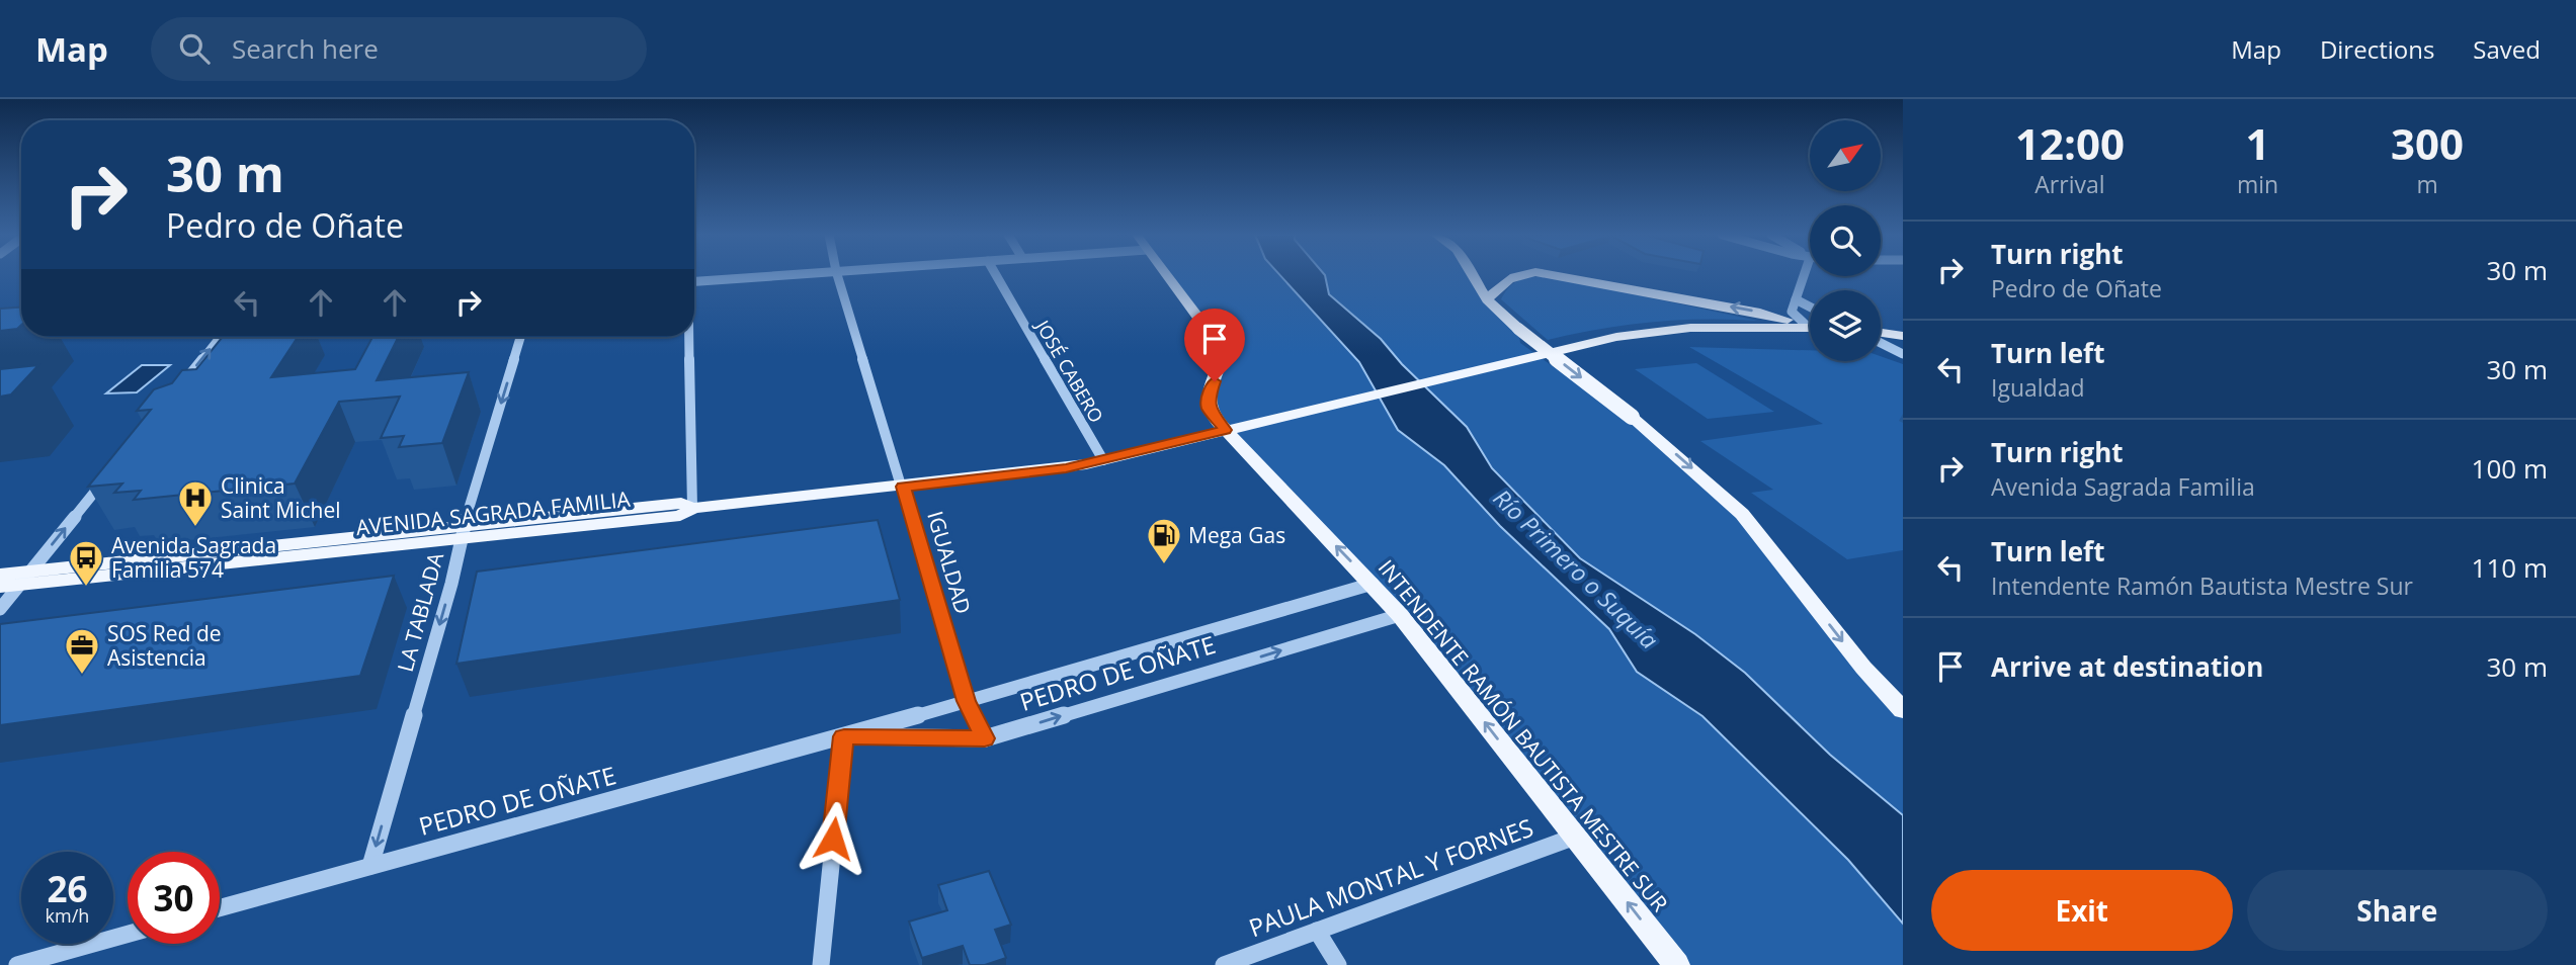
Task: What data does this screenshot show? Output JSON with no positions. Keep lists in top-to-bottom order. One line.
{"streets":{"main road":["AVENIDA SAGRADA FAMILIA","INTENDENTE RAMÓN BAUTISTA MESTRE SUR"],"street":["JOSÉ CABERO","IGUALDAD","LA TABLADA","PEDRO DE OÑATE","PAULA MONTAL Y FORNES"]},"crossings":[["JOSÉ CABERO","AVENIDA SAGRADA FAMILIA"],["AVENIDA SAGRADA FAMILIA","IGUALDAD"],["AVENIDA SAGRADA FAMILIA","LA TABLADA"],["AVENIDA SAGRADA FAMILIA","INTENDENTE RAMÓN BAUTISTA MESTRE SUR"],["IGUALDAD","PEDRO DE OÑATE"],["LA TABLADA","PEDRO DE OÑATE"],["PEDRO DE OÑATE","INTENDENTE RAMÓN BAUTISTA MESTRE SUR"],["INTENDENTE RAMÓN BAUTISTA MESTRE SUR","PAULA MONTAL Y FORNES"]],"one_way":["LA TABLADA","INTENDENTE RAMÓN BAUTISTA MESTRE SUR"],"water":["Río Primero o Suquía"],"places":{"hospital":["Clinica Saint Michel"],"fuel station":["Mega Gas"],"bus stop":["Avenida Sagrada Familia 574"],"office":["SOS Red de Asistencia"]},"north":"top right","page":{"header":"Map","search":"Search here","nav":["Map","Directions","Saved"],"eta":["12:00","Arrival","1","min","300","m"],"turn":["30 m","Pedro de Oñate"],"list":[{"name":"Turn right","note":"Pedro de Oñate","value":"30 m"},{"name":"Turn left","note":"Igualdad","value":"30 m"},{"name":"Turn right","note":"Avenida Sagrada Familia","value":"100 m"},{"name":"Turn left","note":"Intendente Ramón Bautista Mestre Sur","value":"110 m"},{"name":"Arrive at destination","value":"30 m"}],"speed":"26 km/h","limit":"30","buttons":["Exit","Share"]}}
